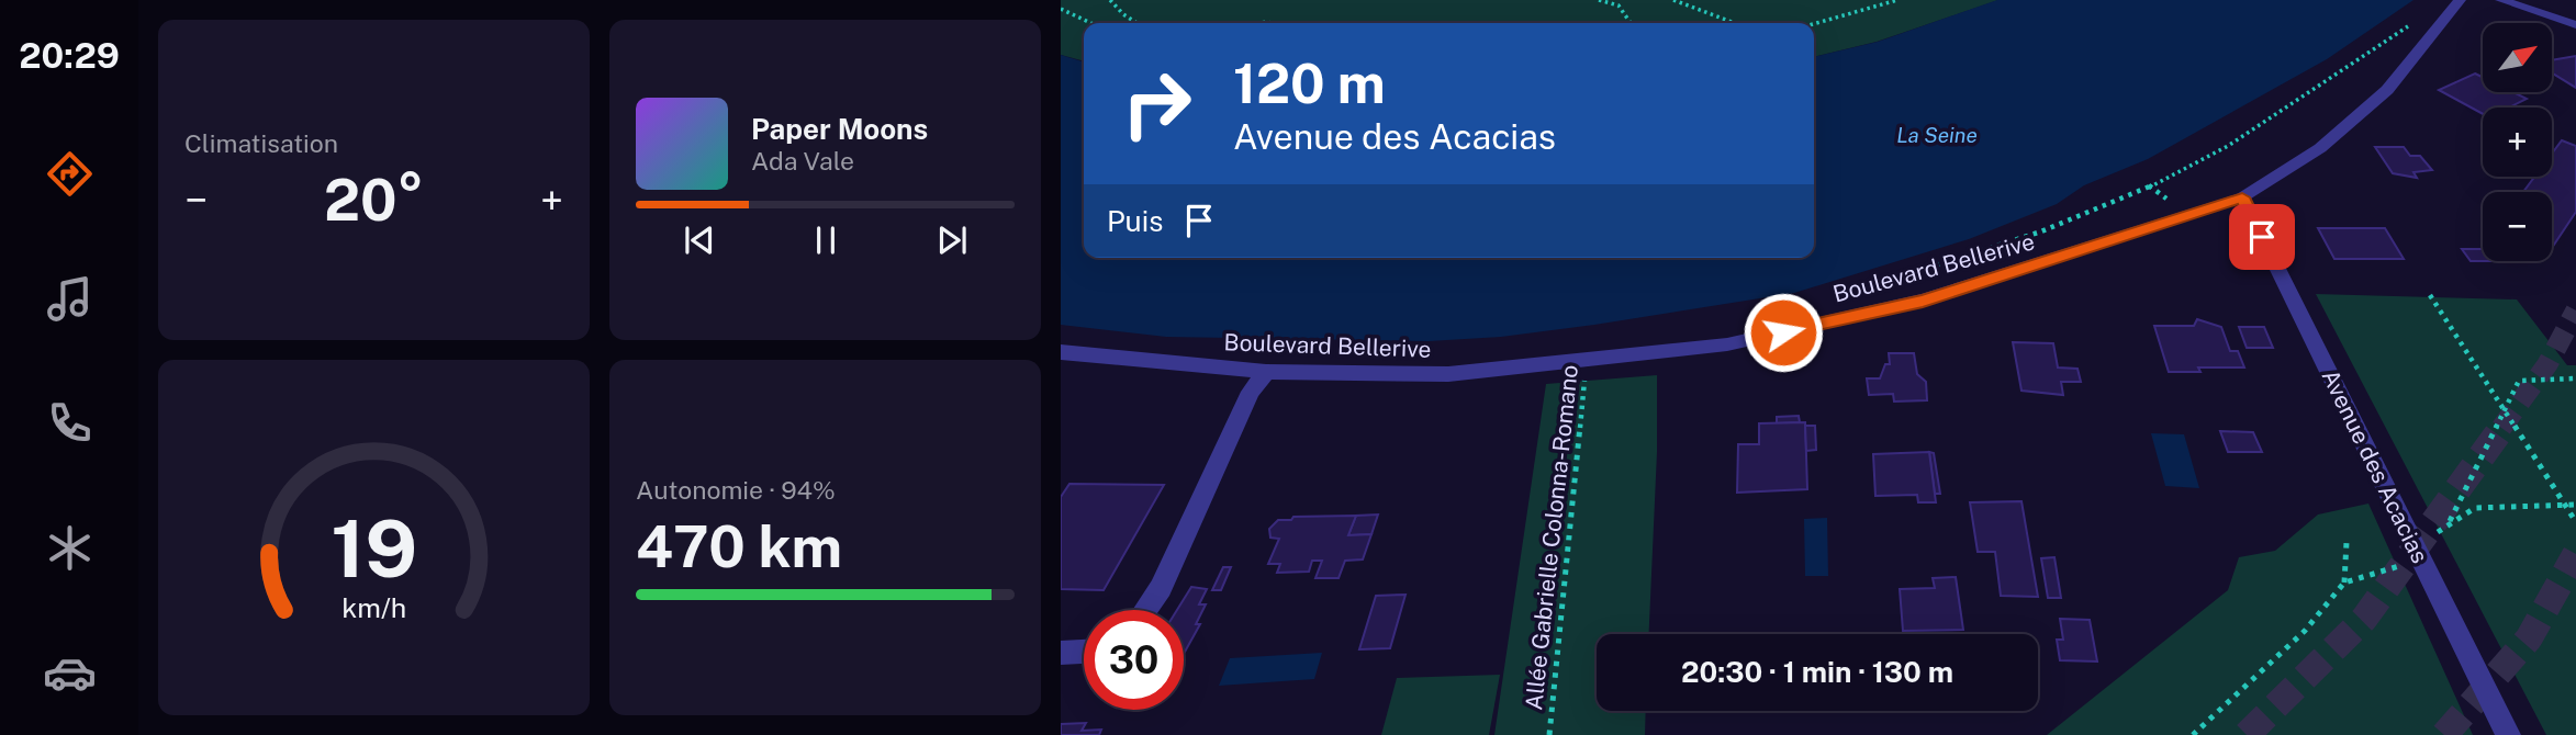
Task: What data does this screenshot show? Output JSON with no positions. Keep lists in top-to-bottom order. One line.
{"streets":{"street":["Boulevard Bellerive","Avenue des Acacias"],"path":["Allée Gabrielle Colonna-Romano"]},"crossings":[["Boulevard Bellerive","Avenue des Acacias"],["Boulevard Bellerive","Allée Gabrielle Colonna-Romano"]],"water":["La Seine"],"north":"top right","page":{"tabs":"20:29","tile":["Climatisation",["Autonomie · 94%","470 km"]],"map_buttons":["+","−"],"turn":["120 m","Avenue des Acacias"],"song":["Paper Moons","Ada Vale"],"heat":["−","20°","+"],"then":"Puis","limit":"30","trip":"20:30 · 1 min · 130 m","gauge":["19","km/h"]}}
